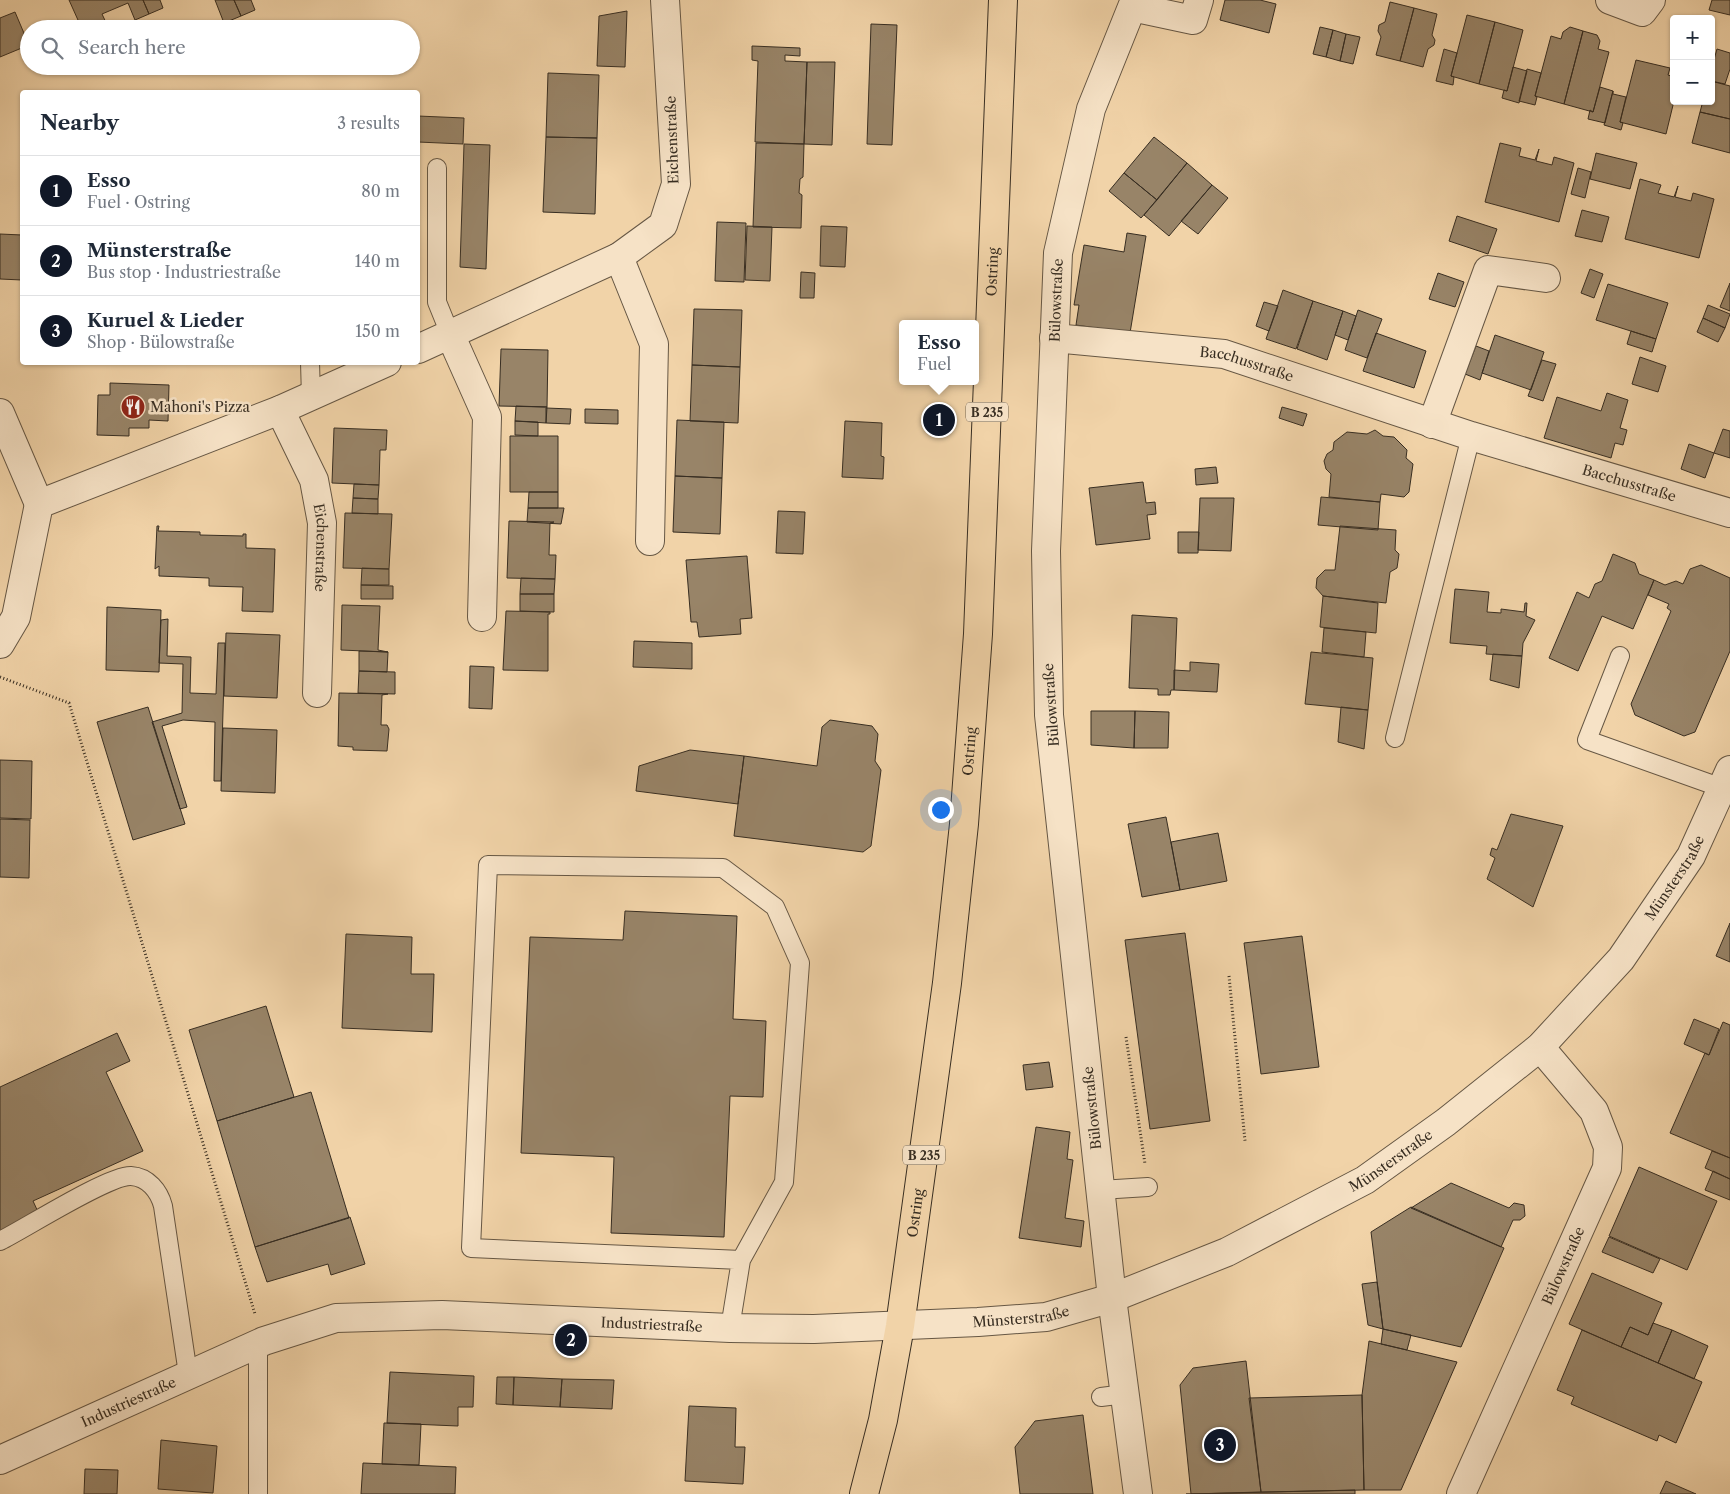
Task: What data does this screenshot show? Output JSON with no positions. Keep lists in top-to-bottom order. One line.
{"streets":{"main road":["Ostring","B 235"],"street":["Eichenstraße","Bülowstraße","Bacchusstraße","Münsterstraße","Industriestraße"]},"crossings":[["Ostring","Münsterstraße"],["Ostring","Industriestraße"],["Bülowstraße","Bacchusstraße"],["Bülowstraße","Münsterstraße"],["Münsterstraße","Industriestraße"]],"places":{"restaurant":["Mahoni's Pizza"]},"page":{"map_buttons":["+","−"],"search":"Search here","heading":["Nearby","3 results"],"list":[{"mark":"1","name":"Esso","note":"Fuel · Ostring","value":"80 m"},{"mark":"2","name":"Münsterstraße","note":"Bus stop · Industriestraße","value":"140 m"},{"mark":"3","name":"Kuruel & Lieder","note":"Shop · Bülowstraße","value":"150 m"}],"popup":["Esso","Fuel"],"pins":["1","2","3"]}}
